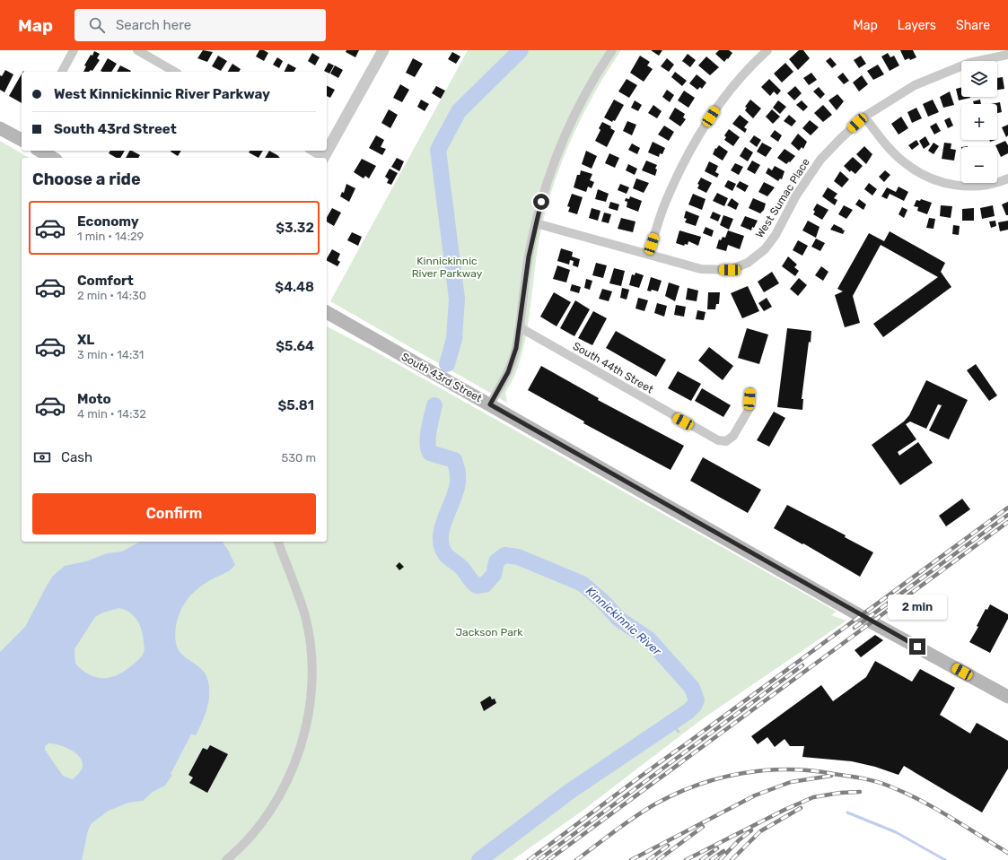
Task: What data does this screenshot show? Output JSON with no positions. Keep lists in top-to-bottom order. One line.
{"streets":{"main road":["South 43rd Street"],"street":["West Sumac Place","South 44th Street"]},"water":["Kinnickinnic River"],"parks":["Kinnickinnic River Parkway","Jackson Park"],"page":{"header":"Map","search":"Search here","nav":["Map","Layers","Share"],"map_buttons":["+","−"],"banner":["West Kinnickinnic River Parkway","South 43rd Street"],"heading":"Choose a ride","list":[{"name":"Economy","note":"1 min · 14:29","value":"$3.32"},{"name":"Comfort","note":"2 min · 14:30","value":"$4.48"},{"name":"XL","note":"3 min · 14:31","value":"$5.64"},{"name":"Moto","note":"4 min · 14:32","value":"$5.81"}],"pay":["Cash","530 m"],"buttons":"Confirm","bubble":"2 min"}}
